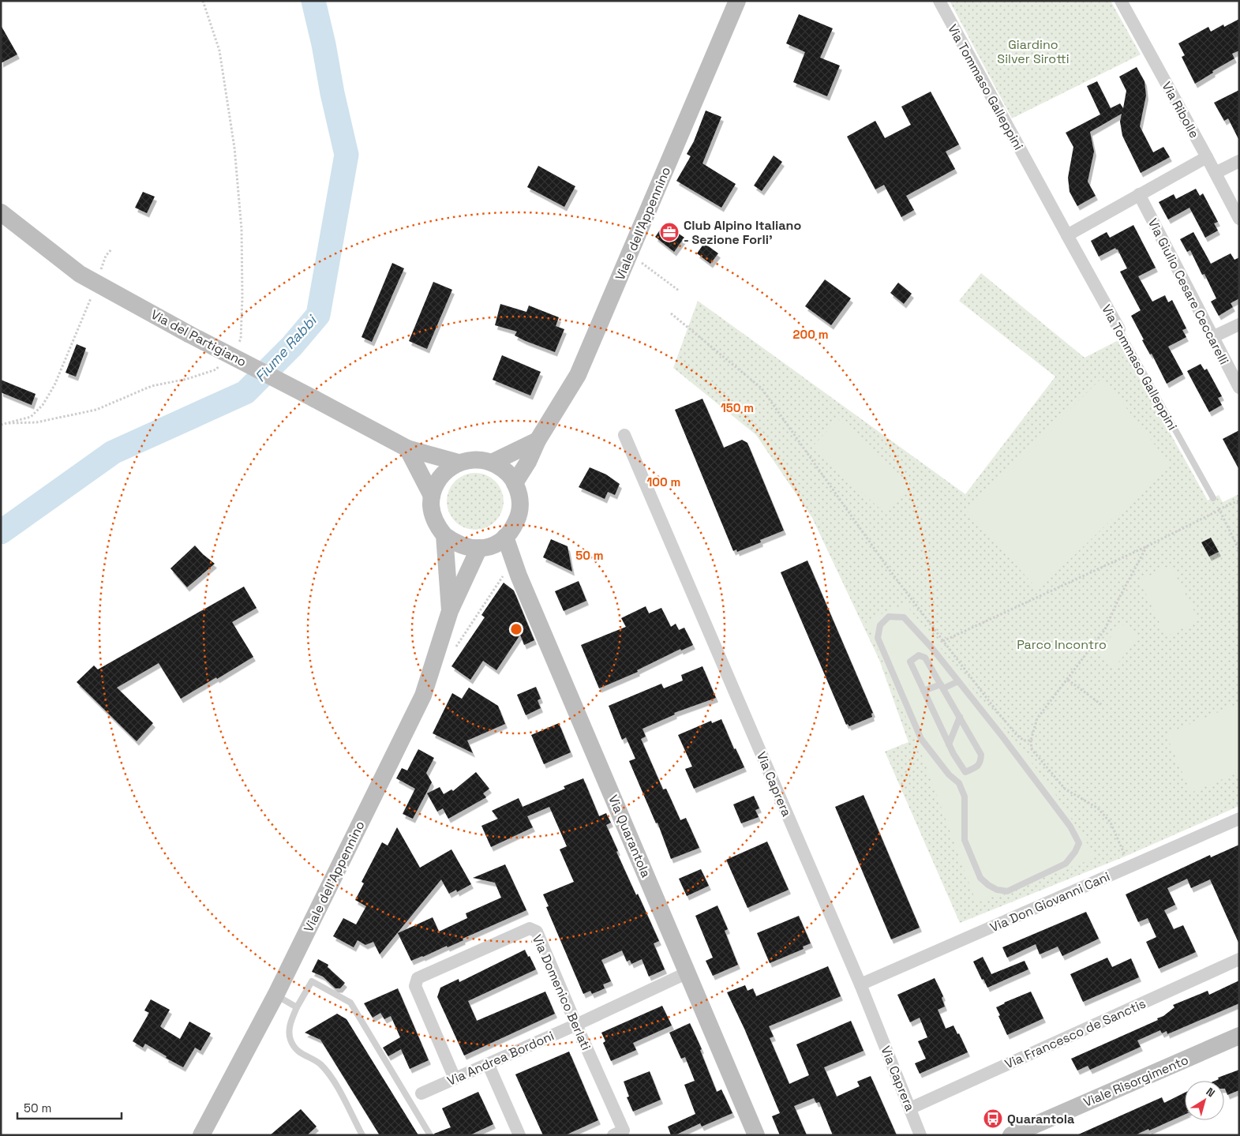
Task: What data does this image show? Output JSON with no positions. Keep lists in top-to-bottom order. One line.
{"streets":{"main road":["Viale dell'Appennino","Via del Partigiano","Via Quarantola","Viale Risorgimento"],"street":["Via Tommaso Galleppini","Via Ribolle","Via Giulio Cesare Ceccarelli","Via Caprera","Via Don Giovanni Cani","Via Domenico Berlati","Via Francesco de Sanctis","Via Andrea Bordoni"]},"crossings":[["Viale dell'Appennino","Via del Partigiano"],["Viale dell'Appennino","Via Quarantola"],["Via del Partigiano","Via Quarantola"],["Via Caprera","Via Don Giovanni Cani"],["Via Caprera","Via Francesco de Sanctis"],["Via Quarantola","Via Andrea Bordoni"],["Via Domenico Berlati","Via Andrea Bordoni"]],"water":["Fiume Rabbi"],"parks":["Giardino Silver Sirotti","Parco Incontro"],"places":{"office":["Club Alpino Italiano - Sezione Forli'"],"bus stop":["Quarantola"]},"scale_bar":"50 m","north":"top right","rings":["200 m","150 m","100 m","50 m"]}
